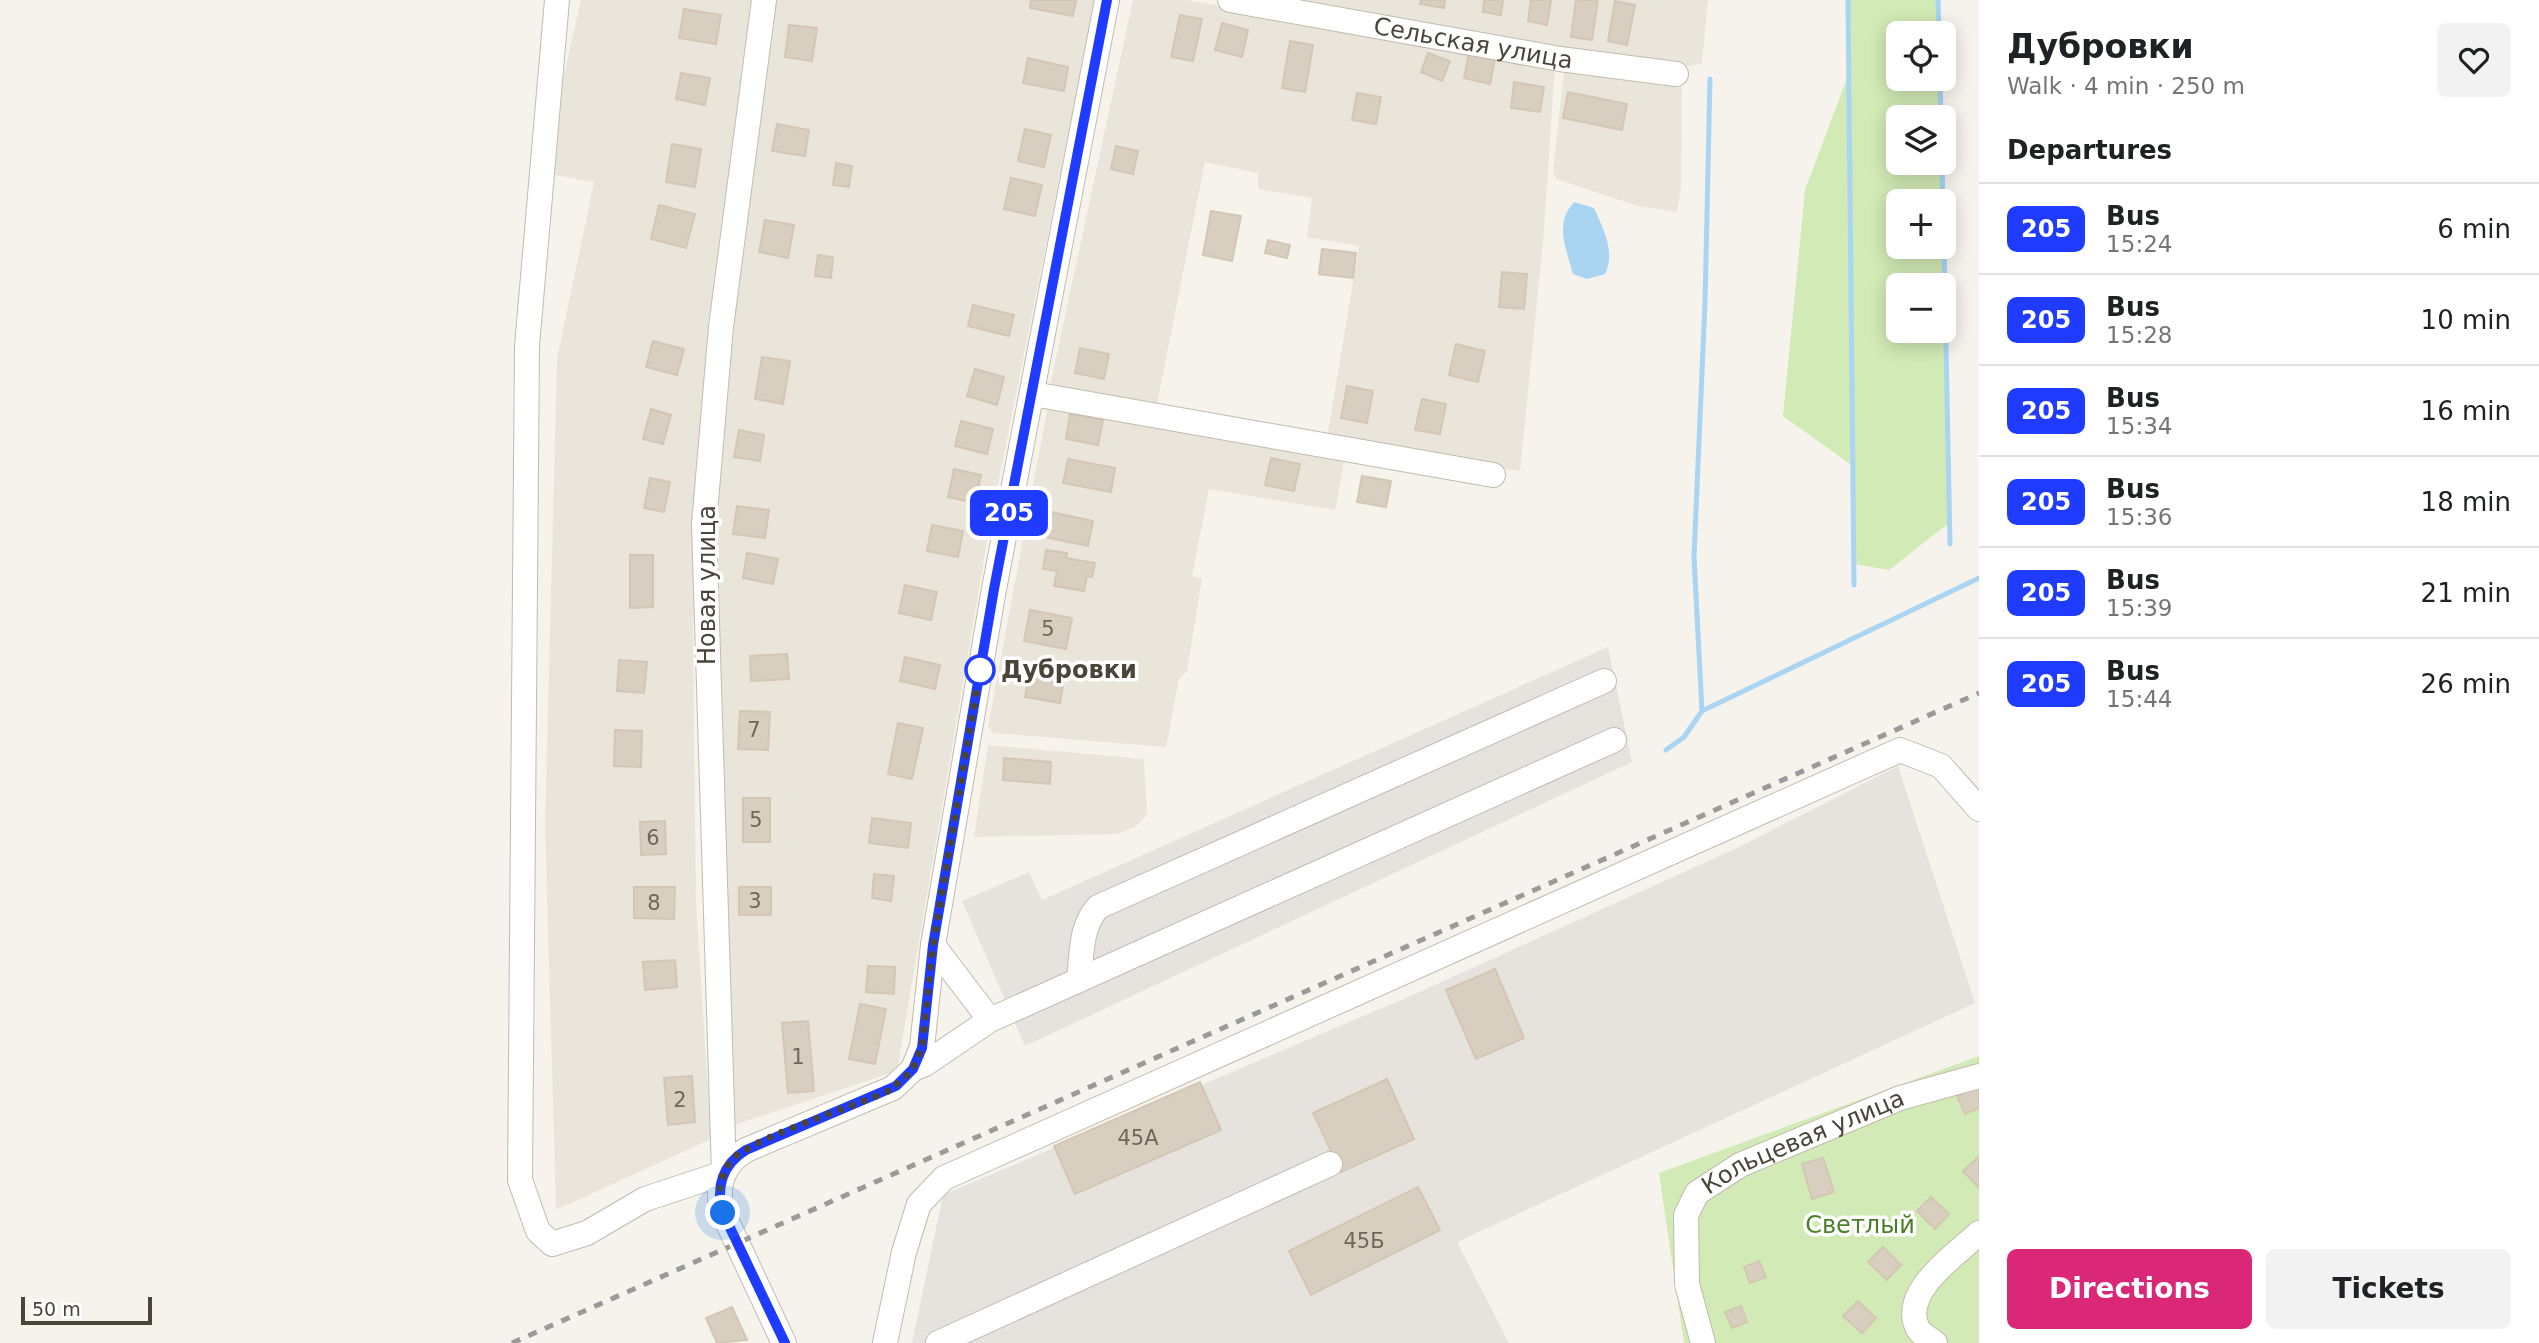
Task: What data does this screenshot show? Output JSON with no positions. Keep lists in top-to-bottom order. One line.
{"streets":{"street":["Сельская улица","Новая улица","Кольцевая улица"]},"parks":["Светлый"],"places":["Дубровки"],"lines":["bus line 205"],"house_numbers":["5","7","5","6","3","8","1","2","45А","45Б"],"scale_bar":"50 m","page":{"on_map":"205","heading":[["Дубровки","Walk · 4 min · 250 m"],"Departures"],"map_buttons":["+","−"],"list":[{"mark":"205","name":"Bus","note":"15:24","value":"6 min"},{"mark":"205","name":"Bus","note":"15:28","value":"10 min"},{"mark":"205","name":"Bus","note":"15:34","value":"16 min"},{"mark":"205","name":"Bus","note":"15:36","value":"18 min"},{"mark":"205","name":"Bus","note":"15:39","value":"21 min"},{"mark":"205","name":"Bus","note":"15:44","value":"26 min"}],"buttons":["Directions","Tickets"],"scale":"50 m"}}
